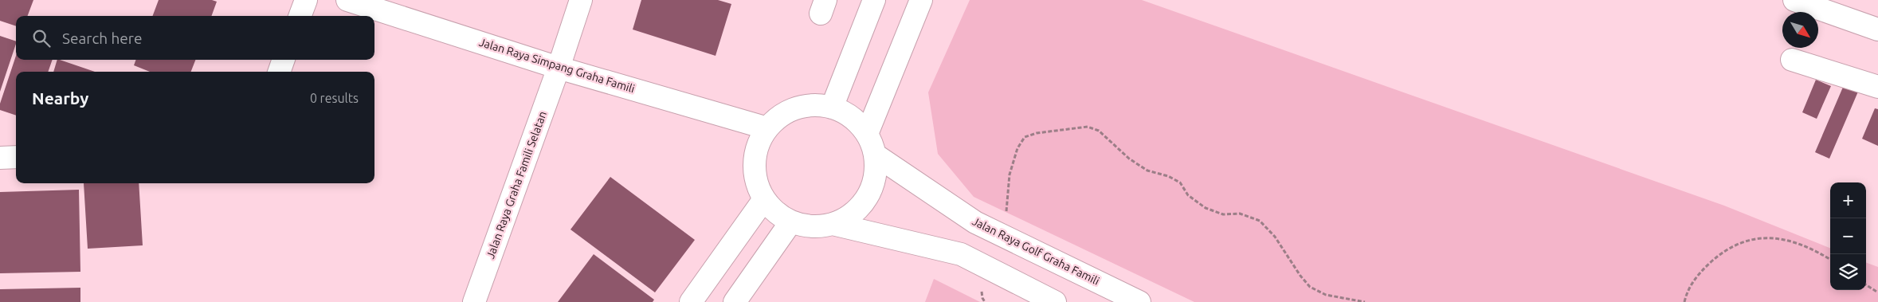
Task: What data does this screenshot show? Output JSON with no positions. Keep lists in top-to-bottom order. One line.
{"streets":{"street":["Jalan Raya Simpang Graha Famili","Jalan Raya Graha Famili Selatan","Jalan Raya Golf Graha Famili"]},"crossings":[["Jalan Raya Simpang Graha Famili","Jalan Raya Graha Famili Selatan"],["Jalan Raya Simpang Graha Famili","Jalan Raya Golf Graha Famili"]],"north":"bottom right","page":{"search":"Search here","heading":["Nearby","0 results"],"map_buttons":["+","−"]}}
